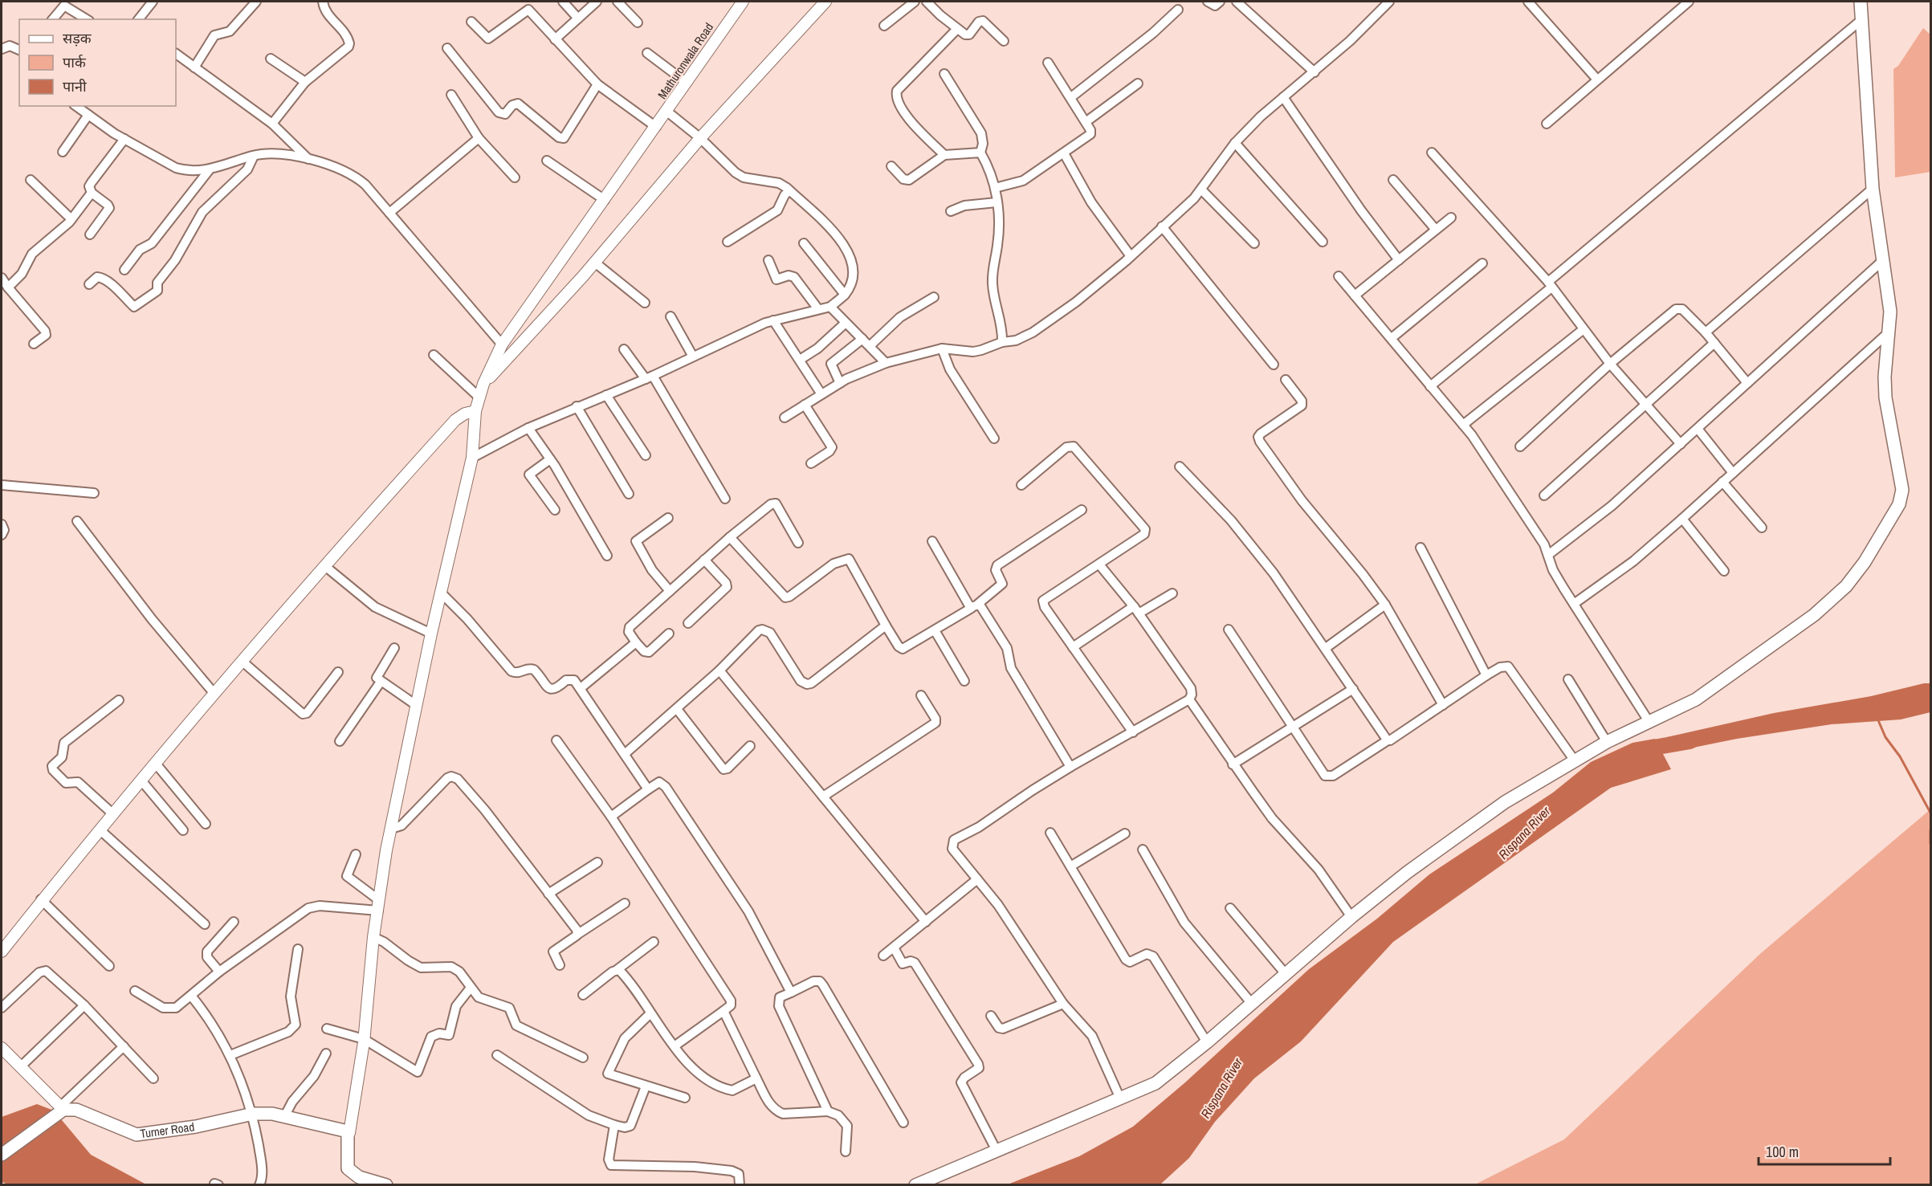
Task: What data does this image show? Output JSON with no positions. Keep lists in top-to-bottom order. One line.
{"streets":{"main road":["Turner Road"],"street":["Mathuronwala Road"]},"crossings":[["Mathuronwala Road","Turner Road"]],"water":["Rispana River"],"legend":["सड़क","पार्क","पानी"],"scale_bar":"100 m"}
